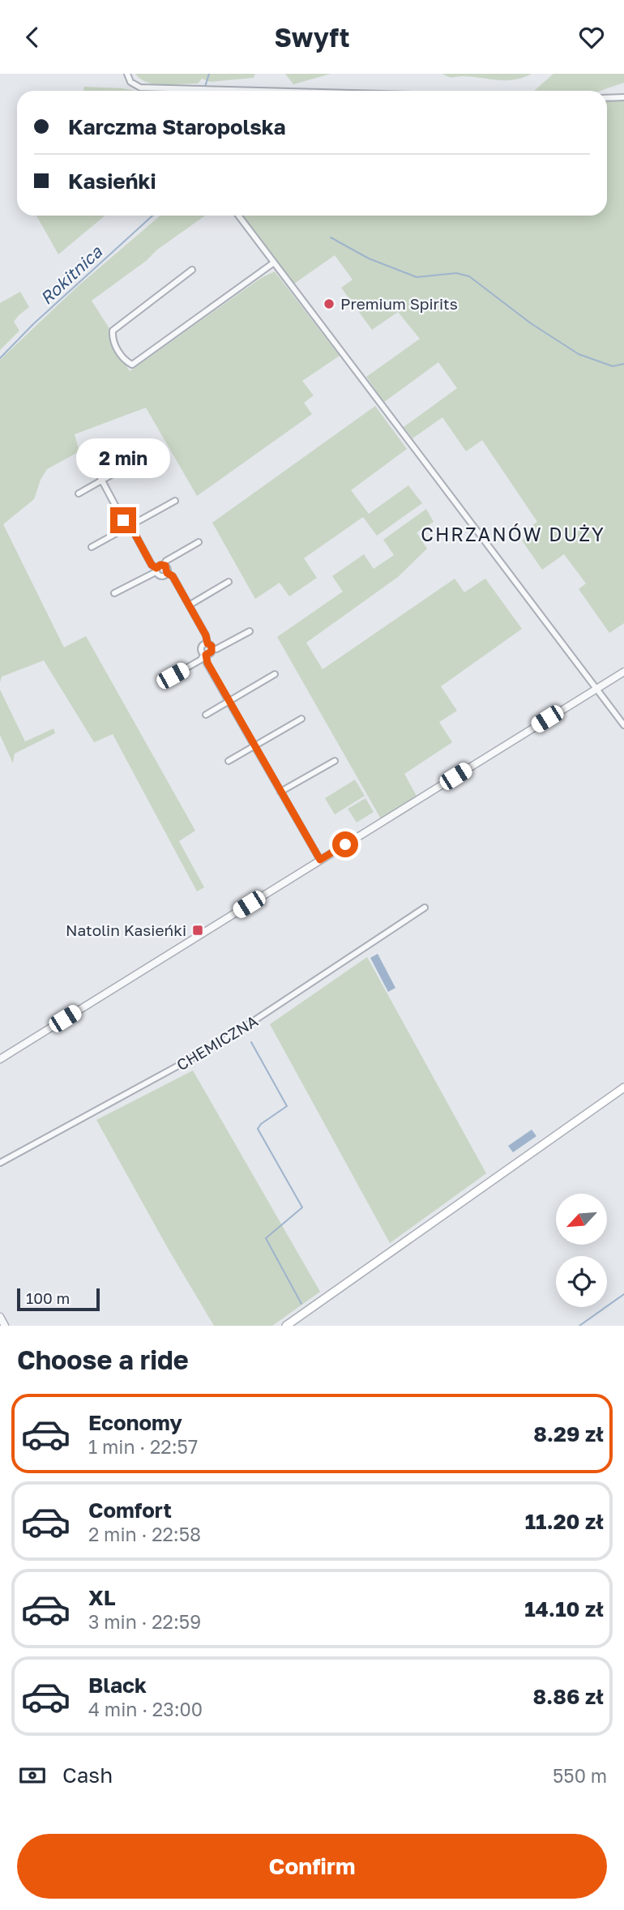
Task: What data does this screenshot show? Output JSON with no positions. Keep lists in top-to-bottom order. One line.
{"streets":{"street":["CHEMICZNA"]},"districts":["CHRZANÓW DUŻY"],"water":["Rokitnica"],"places":{"other":["Premium Spirits"],"transit":["Natolin Kasieńki"]},"scale_bar":"100 m","north":"bottom left","page":{"header":"Swyft","banner":["Karczma Staropolska","Kasieńki"],"bubble":"2 min","scale":"100 m","heading":"Choose a ride","list":[{"name":"Economy","note":"1 min · 22:57","value":"8.29 zł"},{"name":"Comfort","note":"2 min · 22:58","value":"11.20 zł"},{"name":"XL","note":"3 min · 22:59","value":"14.10 zł"},{"name":"Black","note":"4 min · 23:00","value":"8.86 zł"}],"pay":["Cash","550 m"],"buttons":"Confirm"}}
